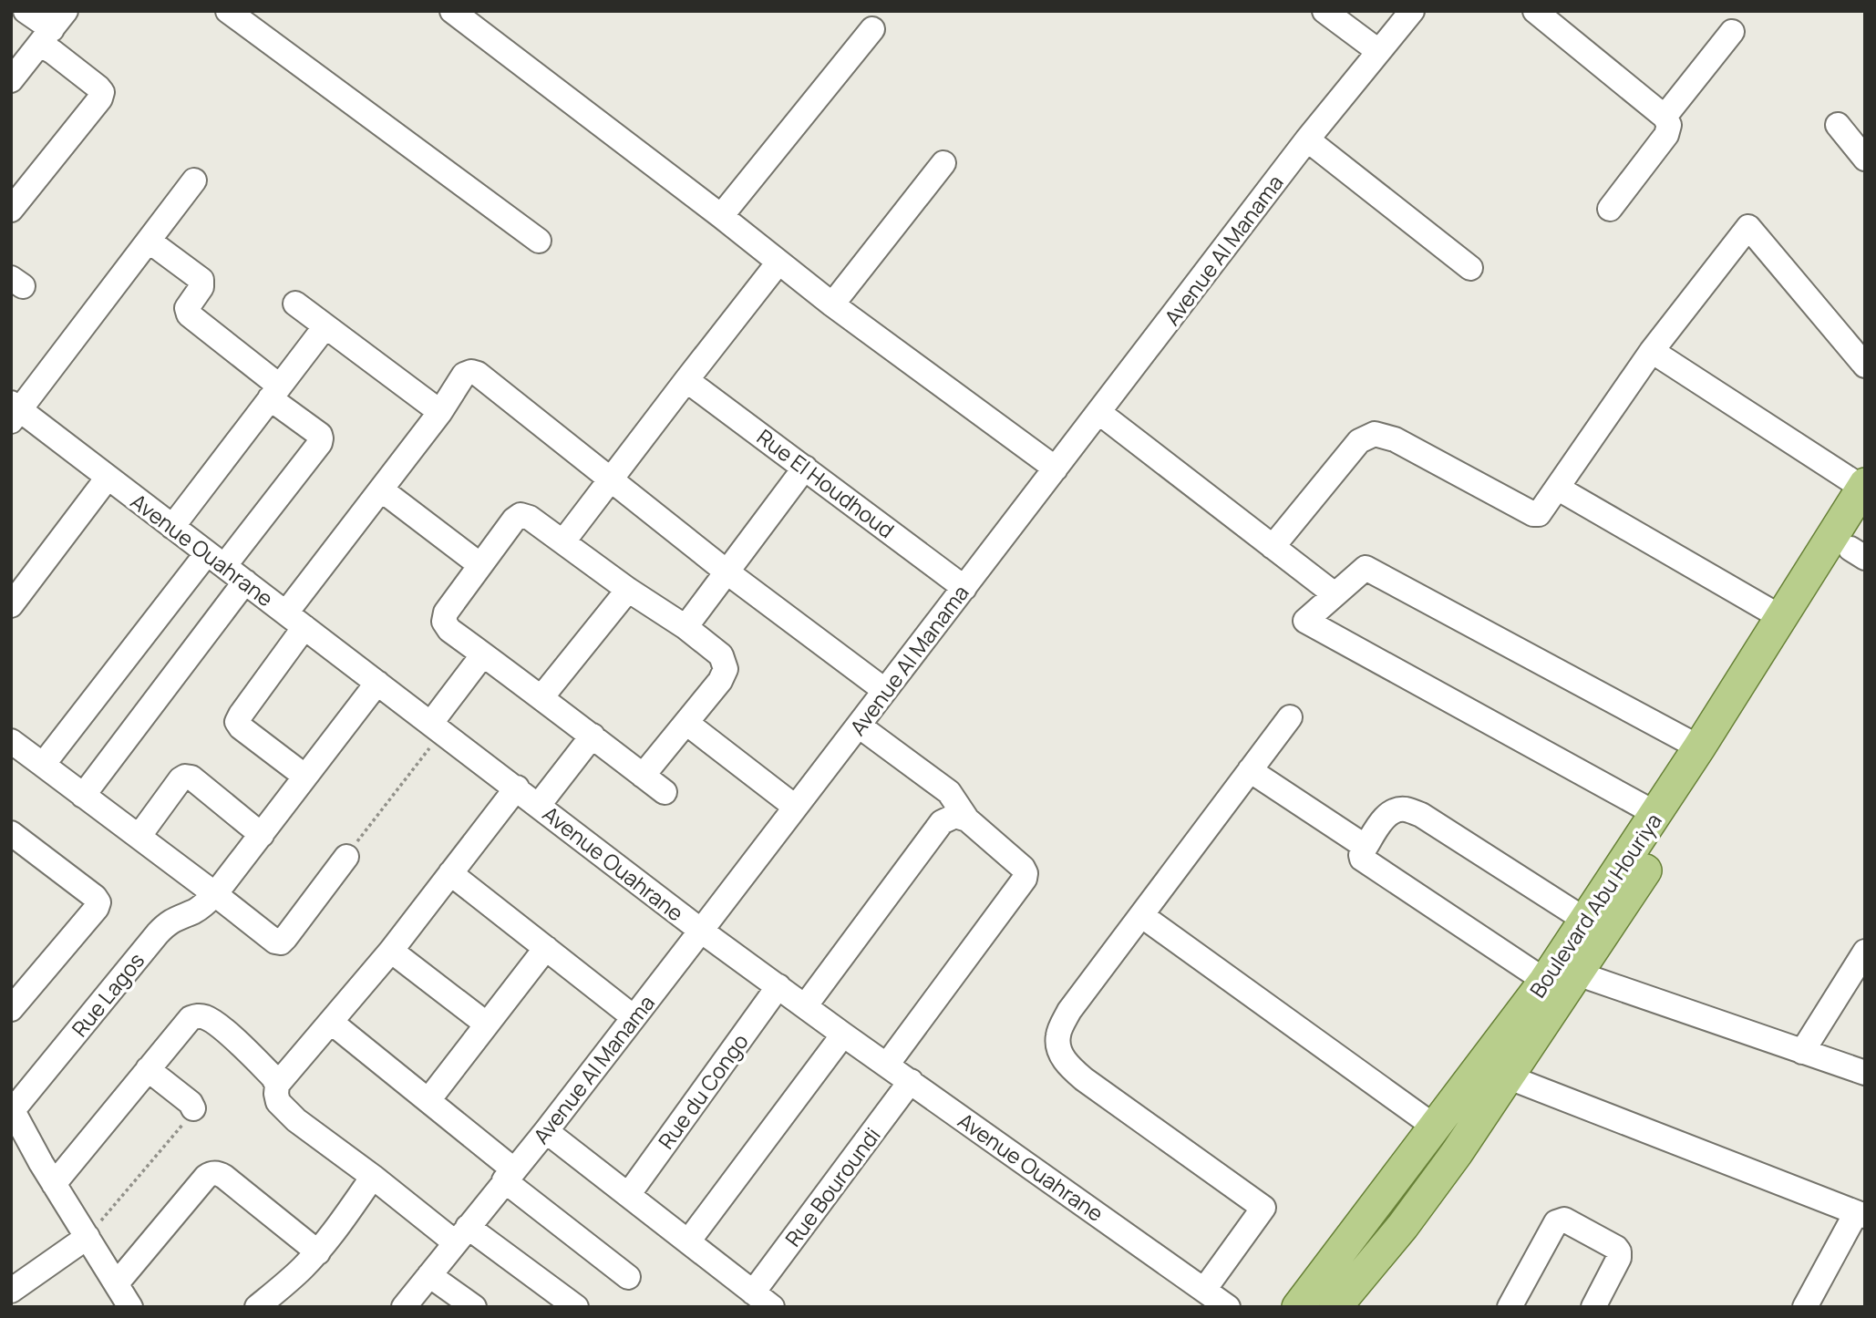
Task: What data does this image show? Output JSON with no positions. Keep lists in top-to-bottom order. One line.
{"streets":{"main road":["Boulevard Abu Houriya"],"street":["Avenue Al Manama","Rue El Houdhoud","Avenue Ouahrane","Rue Lagos","Rue du Congo","Rue Bouroundi"]},"crossings":[["Avenue Al Manama","Rue El Houdhoud"],["Avenue Al Manama","Avenue Ouahrane"],["Avenue Ouahrane","Rue Lagos"],["Avenue Ouahrane","Rue du Congo"],["Avenue Ouahrane","Rue Bouroundi"]]}
